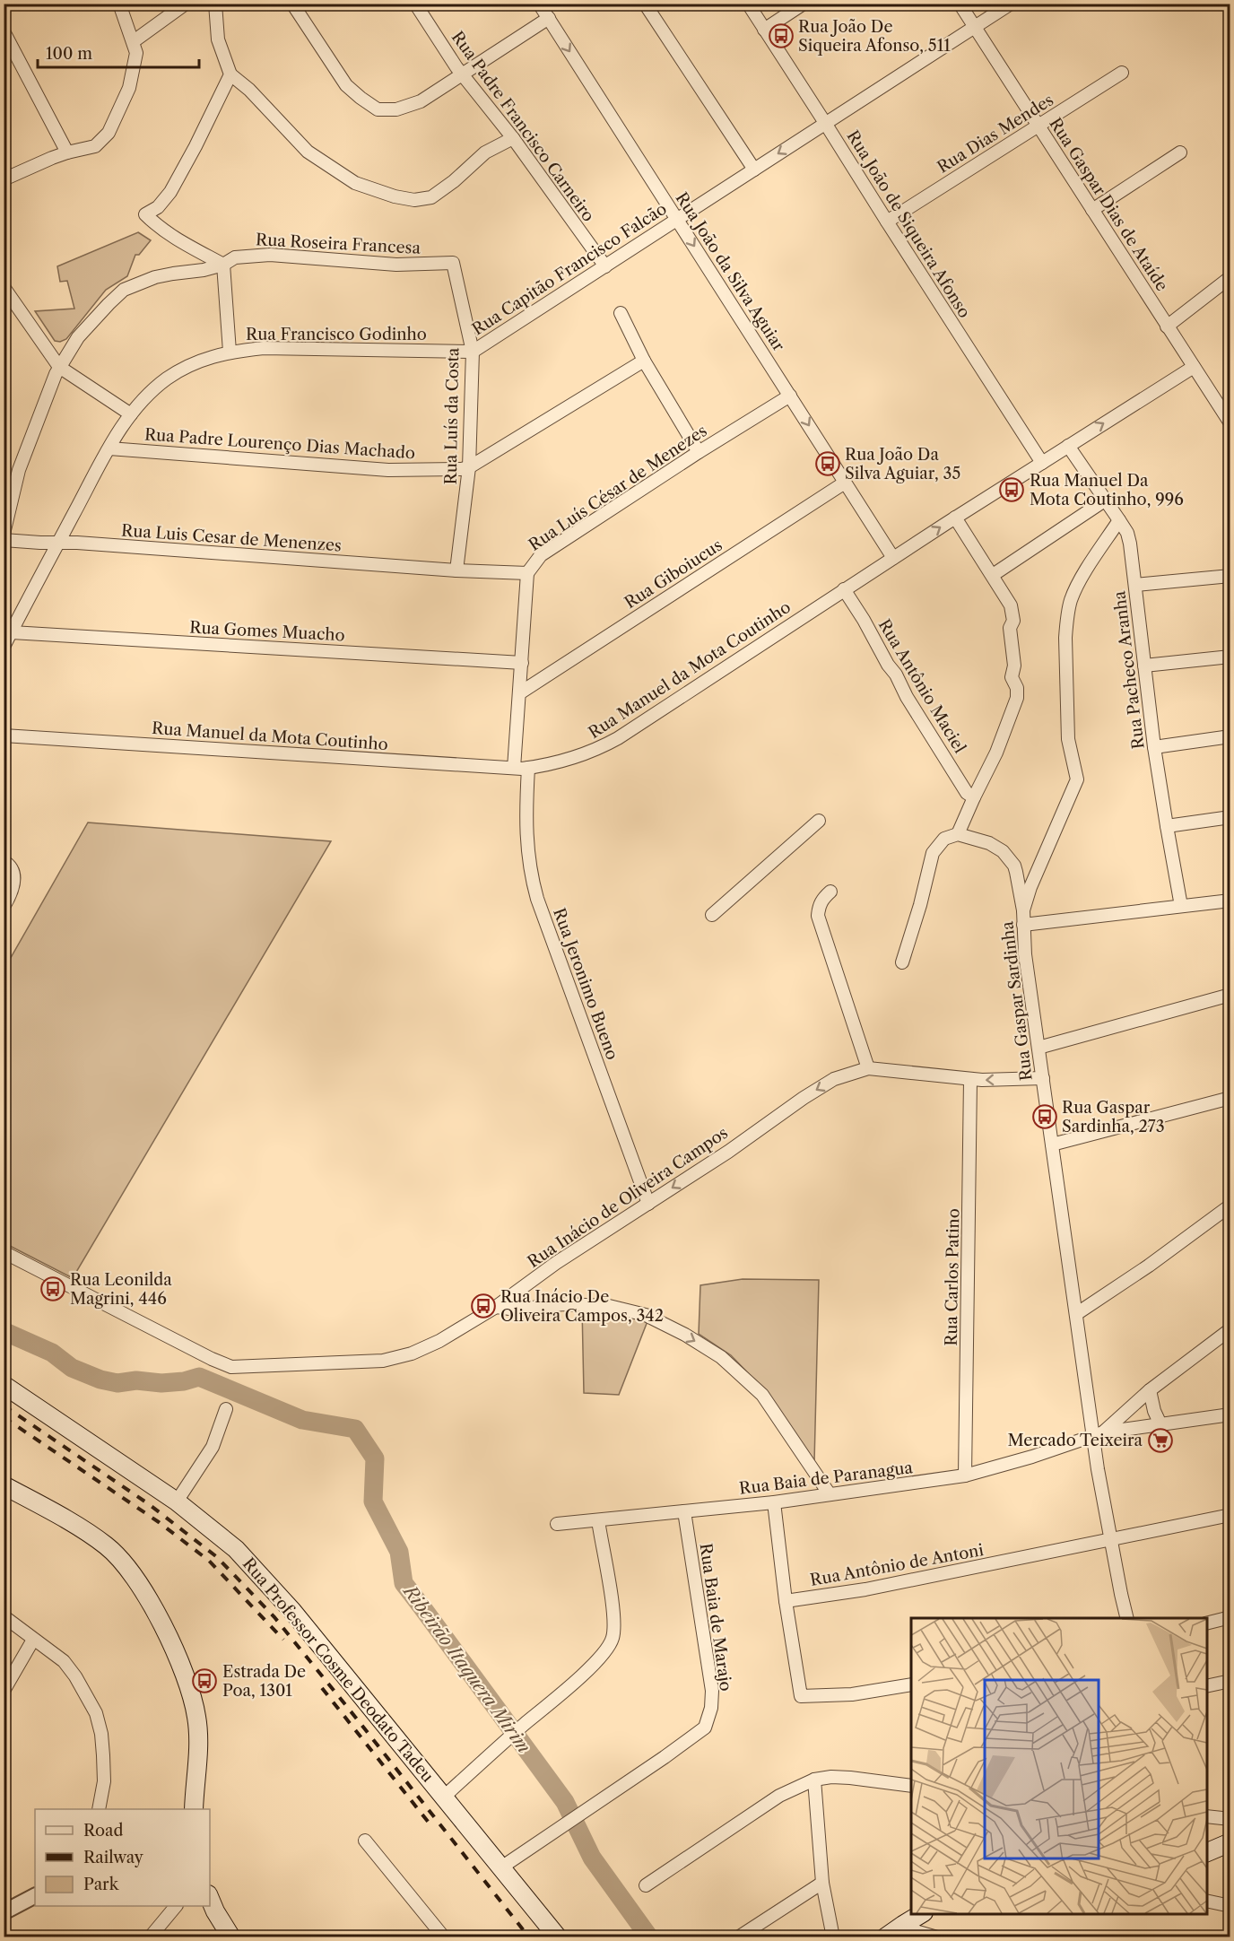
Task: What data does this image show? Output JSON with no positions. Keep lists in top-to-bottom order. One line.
{"streets":{"main road":["Rua Professor Cosme Deodato Tadeu"],"street":["Rua Padre Francisco Carneiro","Rua Dias Mendes","Rua Gaspar Dias de Ataíde","Rua João de Siqueira Afonso","Rua Roseira Francesa","Rua Capitão Francisco Falcão","Rua João da Silva Aguiar","Rua Francisco Godinho","Rua Luís da Costa","Rua Padre Lourenço Dias Machado","Rua Luís César de Menezes","Rua Luis Cesar de Menenzes","Rua Giboiucus","Rua Gomes Muacho","Rua Manuel da Mota Coutinho","Rua Pacheco Aranha","Rua Antônio Maciel","Rua Jeronimo Bueno","Rua Gaspar Sardinha","Rua Inácio de Oliveira Campos","Rua Carlos Patino","Rua Baia de Paranagua","Rua Antônio de Antoni","Rua Baia de Marajo"]},"crossings":[["Rua Padre Francisco Carneiro","Rua Capitão Francisco Falcão"],["Rua Dias Mendes","Rua Gaspar Dias de Ataíde"],["Rua Dias Mendes","Rua João de Siqueira Afonso"],["Rua Gaspar Dias de Ataíde","Rua Capitão Francisco Falcão"],["Rua Gaspar Dias de Ataíde","Rua Manuel da Mota Coutinho"],["Rua João de Siqueira Afonso","Rua Capitão Francisco Falcão"],["Rua João de Siqueira Afonso","Rua Manuel da Mota Coutinho"],["Rua Roseira Francesa","Rua Luís da Costa"],["Rua Capitão Francisco Falcão","Rua João da Silva Aguiar"],["Rua Capitão Francisco Falcão","Rua Francisco Godinho"],["Rua Capitão Francisco Falcão","Rua Luís da Costa"],["Rua João da Silva Aguiar","Rua Luís César de Menezes"],["Rua João da Silva Aguiar","Rua Giboiucus"],["Rua João da Silva Aguiar","Rua Manuel da Mota Coutinho"],["Rua Francisco Godinho","Rua Luís da Costa"],["Rua Francisco Godinho","Rua Padre Lourenço Dias Machado"],["Rua Francisco Godinho","Rua Luis Cesar de Menenzes"],["Rua Francisco Godinho","Rua Gomes Muacho"],["Rua Luís da Costa","Rua Padre Lourenço Dias Machado"],["Rua Luís da Costa","Rua Luís César de Menezes"],["Rua Luís da Costa","Rua Luis Cesar de Menenzes"],["Rua Luís César de Menezes","Rua Luis Cesar de Menenzes"],["Rua Manuel da Mota Coutinho","Rua Pacheco Aranha"],["Rua Manuel da Mota Coutinho","Rua Antônio Maciel"],["Rua Manuel da Mota Coutinho","Rua Jeronimo Bueno"],["Rua Pacheco Aranha","Rua Gaspar Sardinha"],["Rua Jeronimo Bueno","Rua Inácio de Oliveira Campos"],["Rua Gaspar Sardinha","Rua Inácio de Oliveira Campos"],["Rua Gaspar Sardinha","Rua Baia de Paranagua"],["Rua Gaspar Sardinha","Rua Antônio de Antoni"],["Rua Inácio de Oliveira Campos","Rua Carlos Patino"],["Rua Carlos Patino","Rua Baia de Paranagua"],["Rua Baia de Paranagua","Rua Baia de Marajo"],["Rua Baia de Marajo","Rua Professor Cosme Deodato Tadeu"]],"water":["Ribeirão Itaquera Mirim"],"places":{"bus stop":["Rua João De Siqueira Afonso, 511","Rua João Da Silva Aguiar, 35","Rua Manuel Da Mota Coutinho, 996","Rua Gaspar Sardinha, 273","Rua Leonilda Magrini, 446","Rua Inácio De Oliveira Campos, 342","Estrada De Poa, 1301"],"supermarket":["Mercado Teixeira"]},"legend":["Road","Railway","Park"],"scale_bar":"100 m"}
